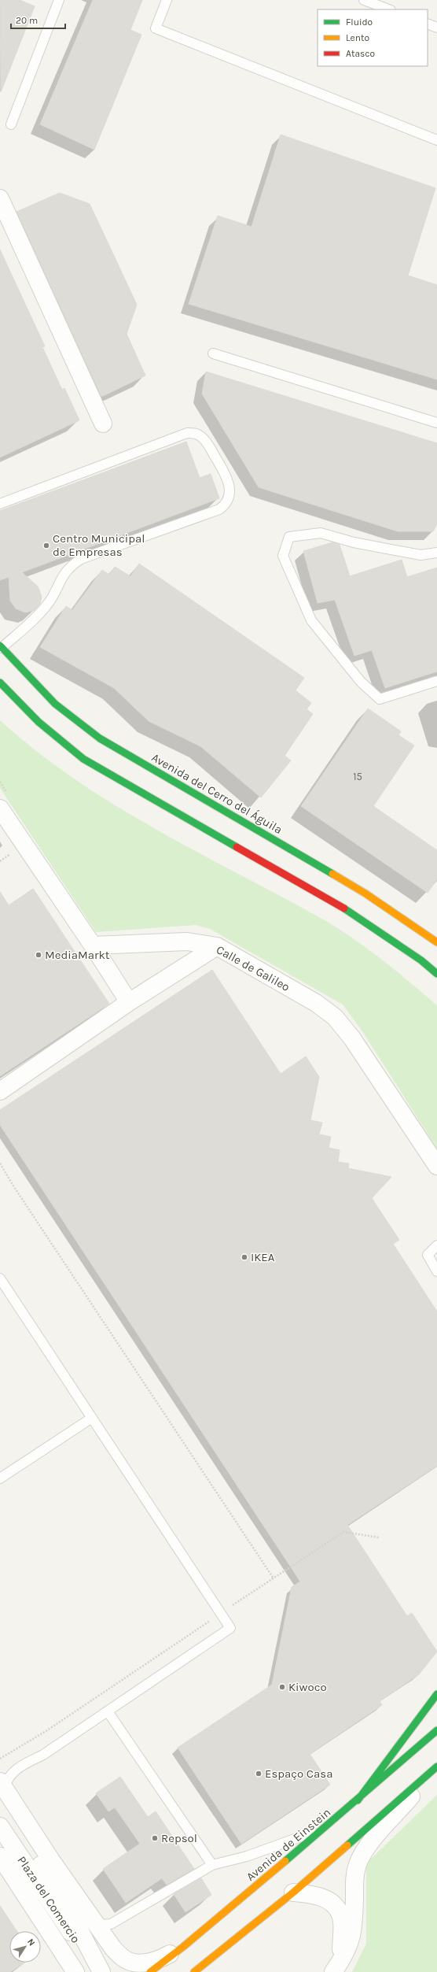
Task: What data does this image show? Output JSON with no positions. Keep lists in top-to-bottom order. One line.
{"streets":{"main road":["Avenida del Cerro del Águila","Avenida de Einstein"],"street":["Calle de Galileo","Plaza del Comercio"]},"crossings":[["Avenida de Einstein","Plaza del Comercio"]],"places":["Centro Municipal de Empresas","MediaMarkt","IKEA","Kiwoco","Espaço Casa","Repsol"],"house_numbers":["15"],"legend":["Fluido","Lento","Atasco"],"scale_bar":"20 m","north":"top right"}
